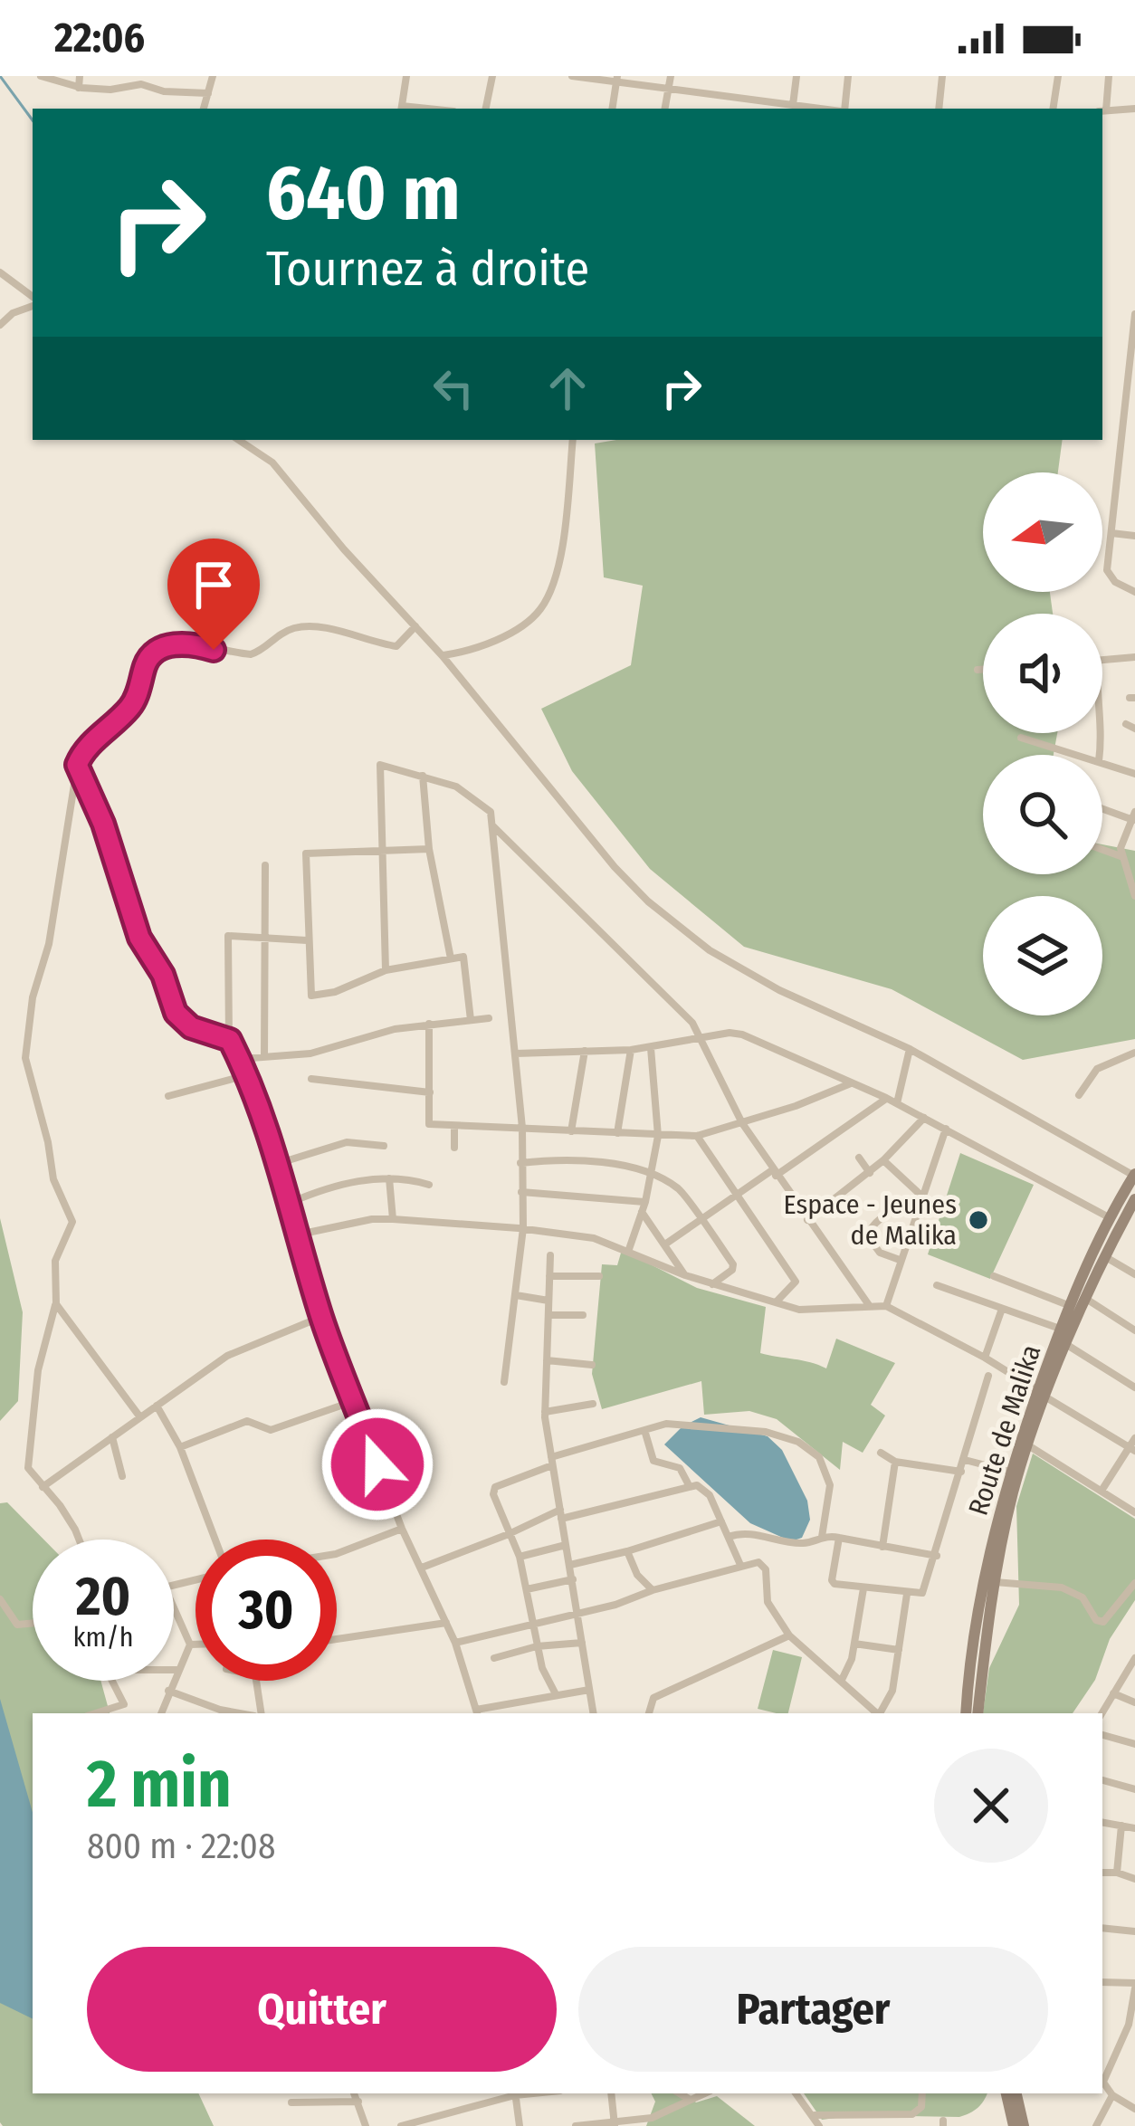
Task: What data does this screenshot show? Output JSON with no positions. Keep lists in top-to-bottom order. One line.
{"streets":{"main road":["Route de Malika"]},"places":["Espace - Jeunes de Malika"],"north":"left","page":{"status":"22:06","turn":["640 m","Tournez à droite"],"speed":"20 km/h","limit":"30","heading":["2 min","800 m · 22:08"],"buttons":["Quitter","Partager"]}}
